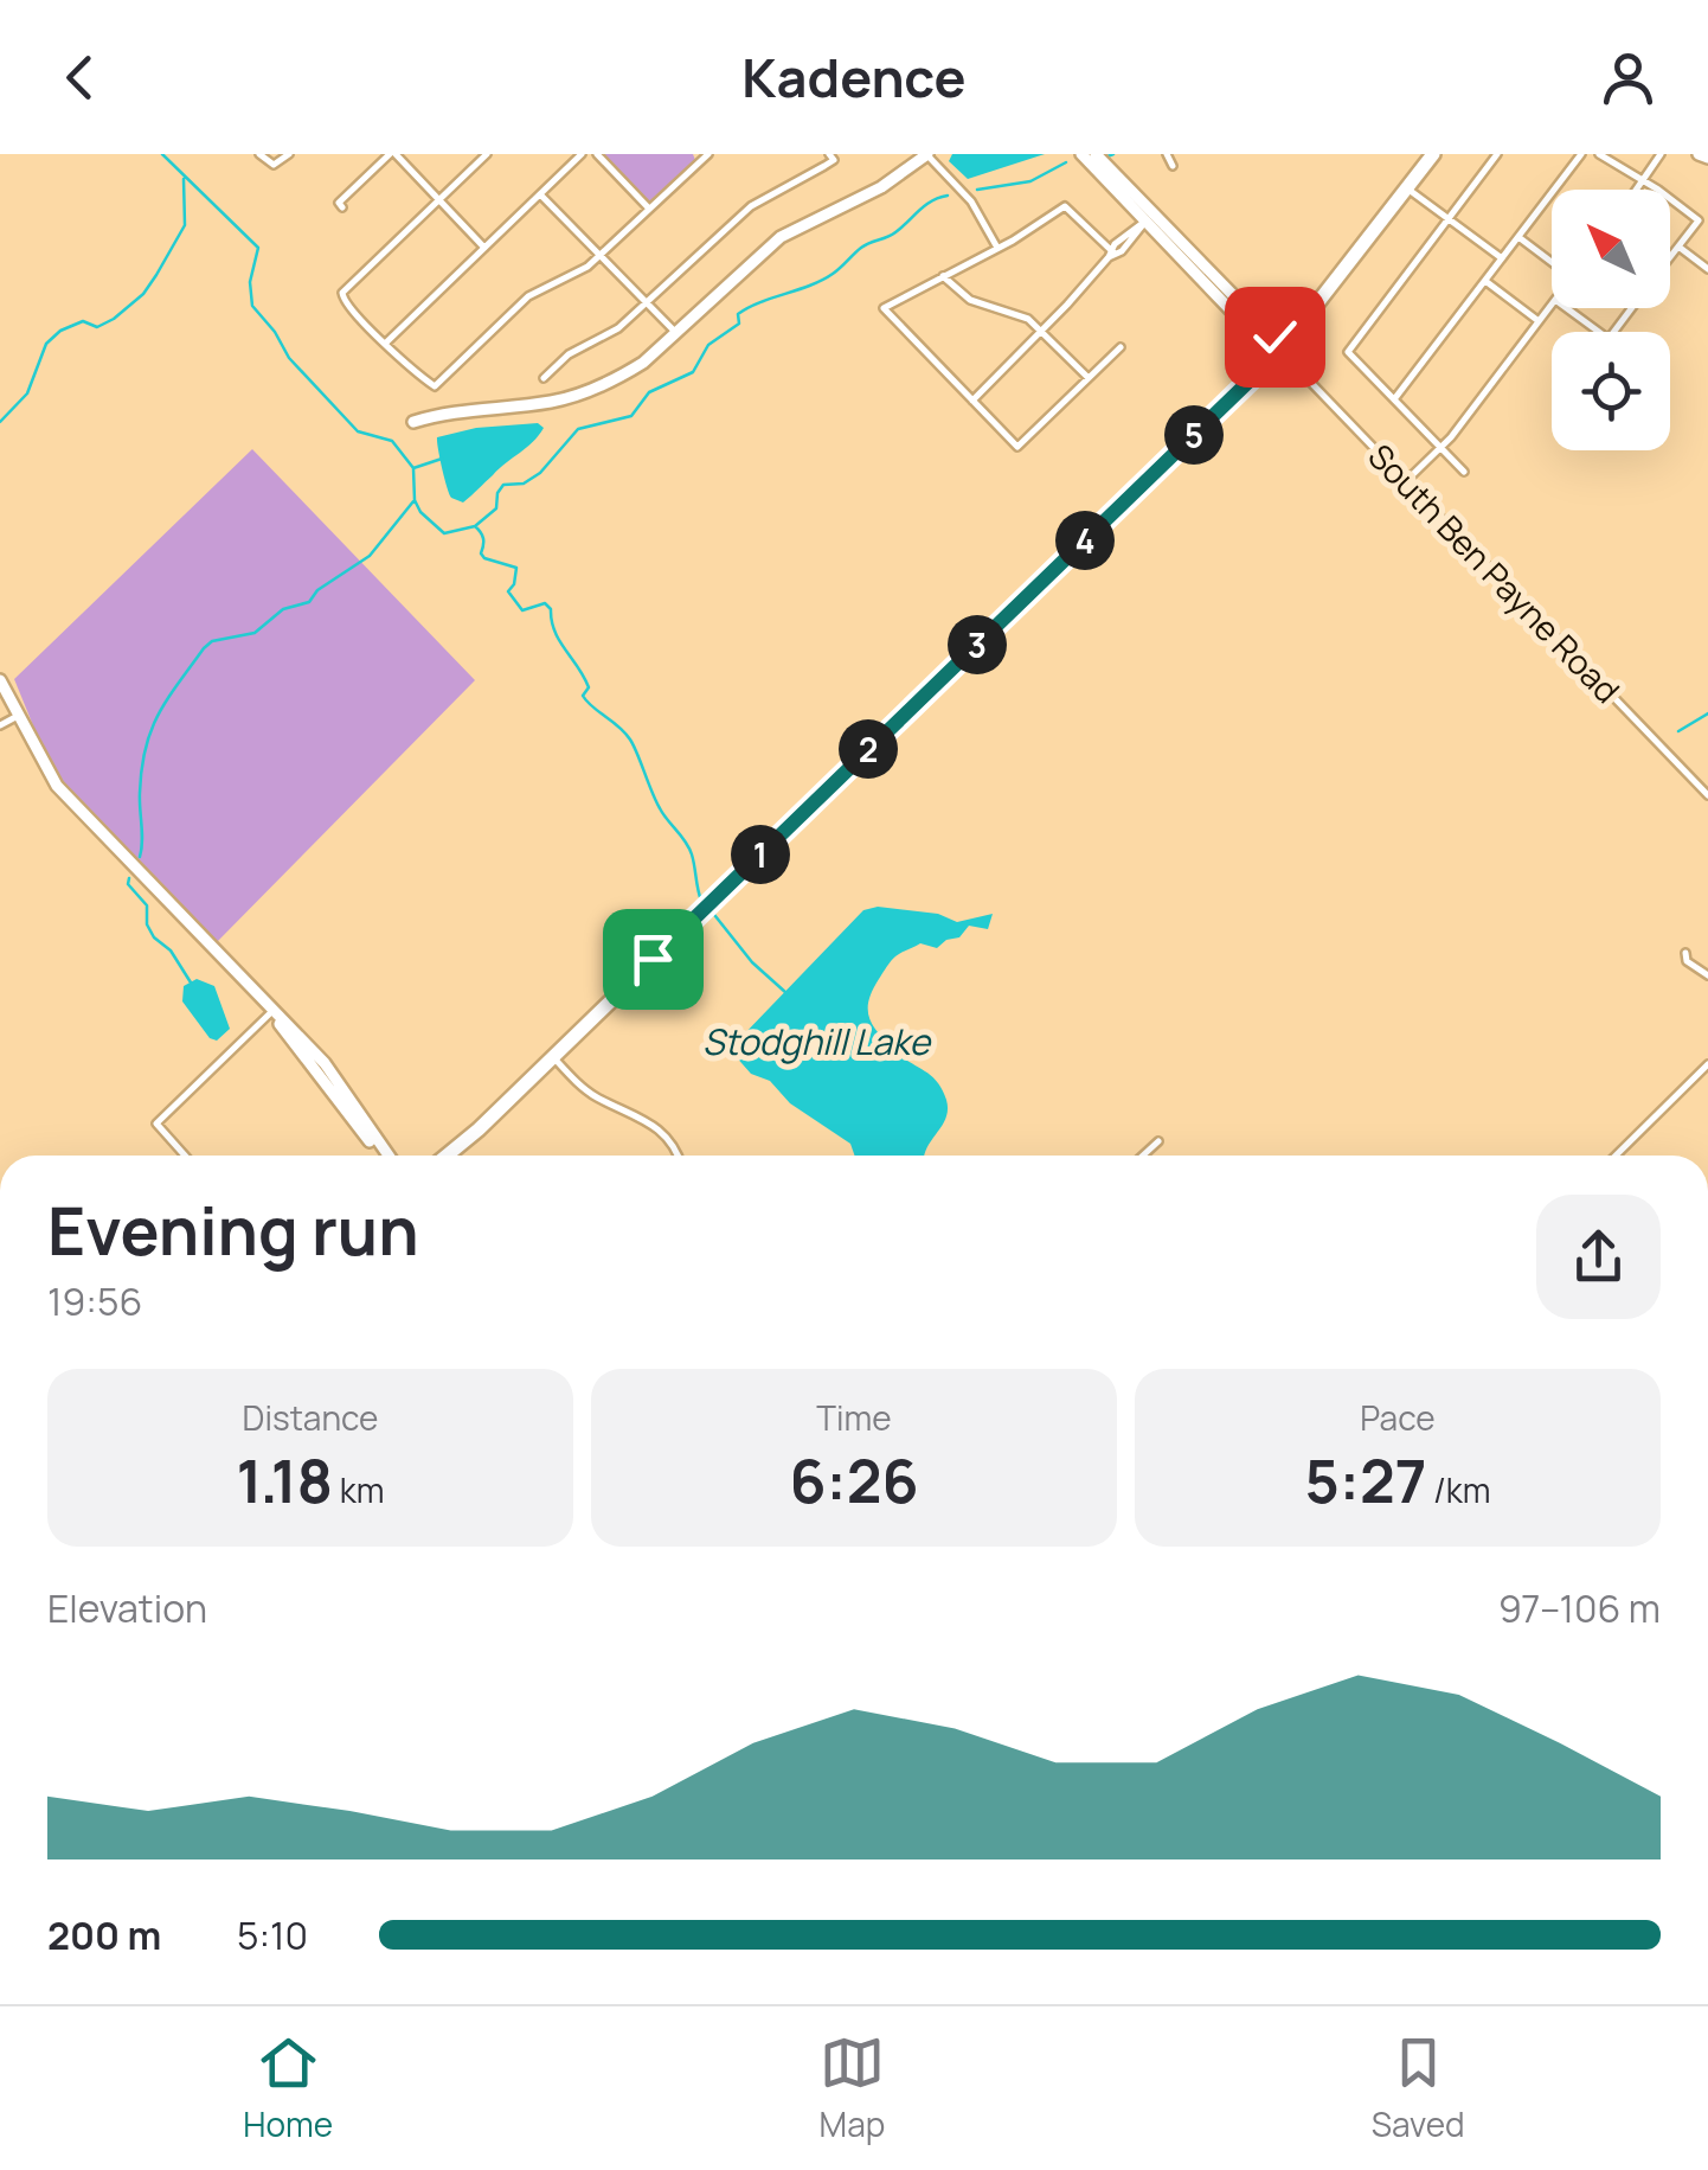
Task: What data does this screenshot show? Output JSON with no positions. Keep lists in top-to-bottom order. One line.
{"streets":{"street":["South Ben Payne Road"]},"water":["Stodghill Lake"],"north":"top left","page":{"header":"Kadence","pins":["5","4","3","2","1"],"heading":["Evening run","19:56"],"stats":[["Distance","1.18 km"],["Time","6:26"],["Pace","5:27 /km"]],"chart":["Elevation","97–106 m"],"list":[{"name":"200 m","note":"5:10"}],"tabs":["Home","Map","Saved"]}}
